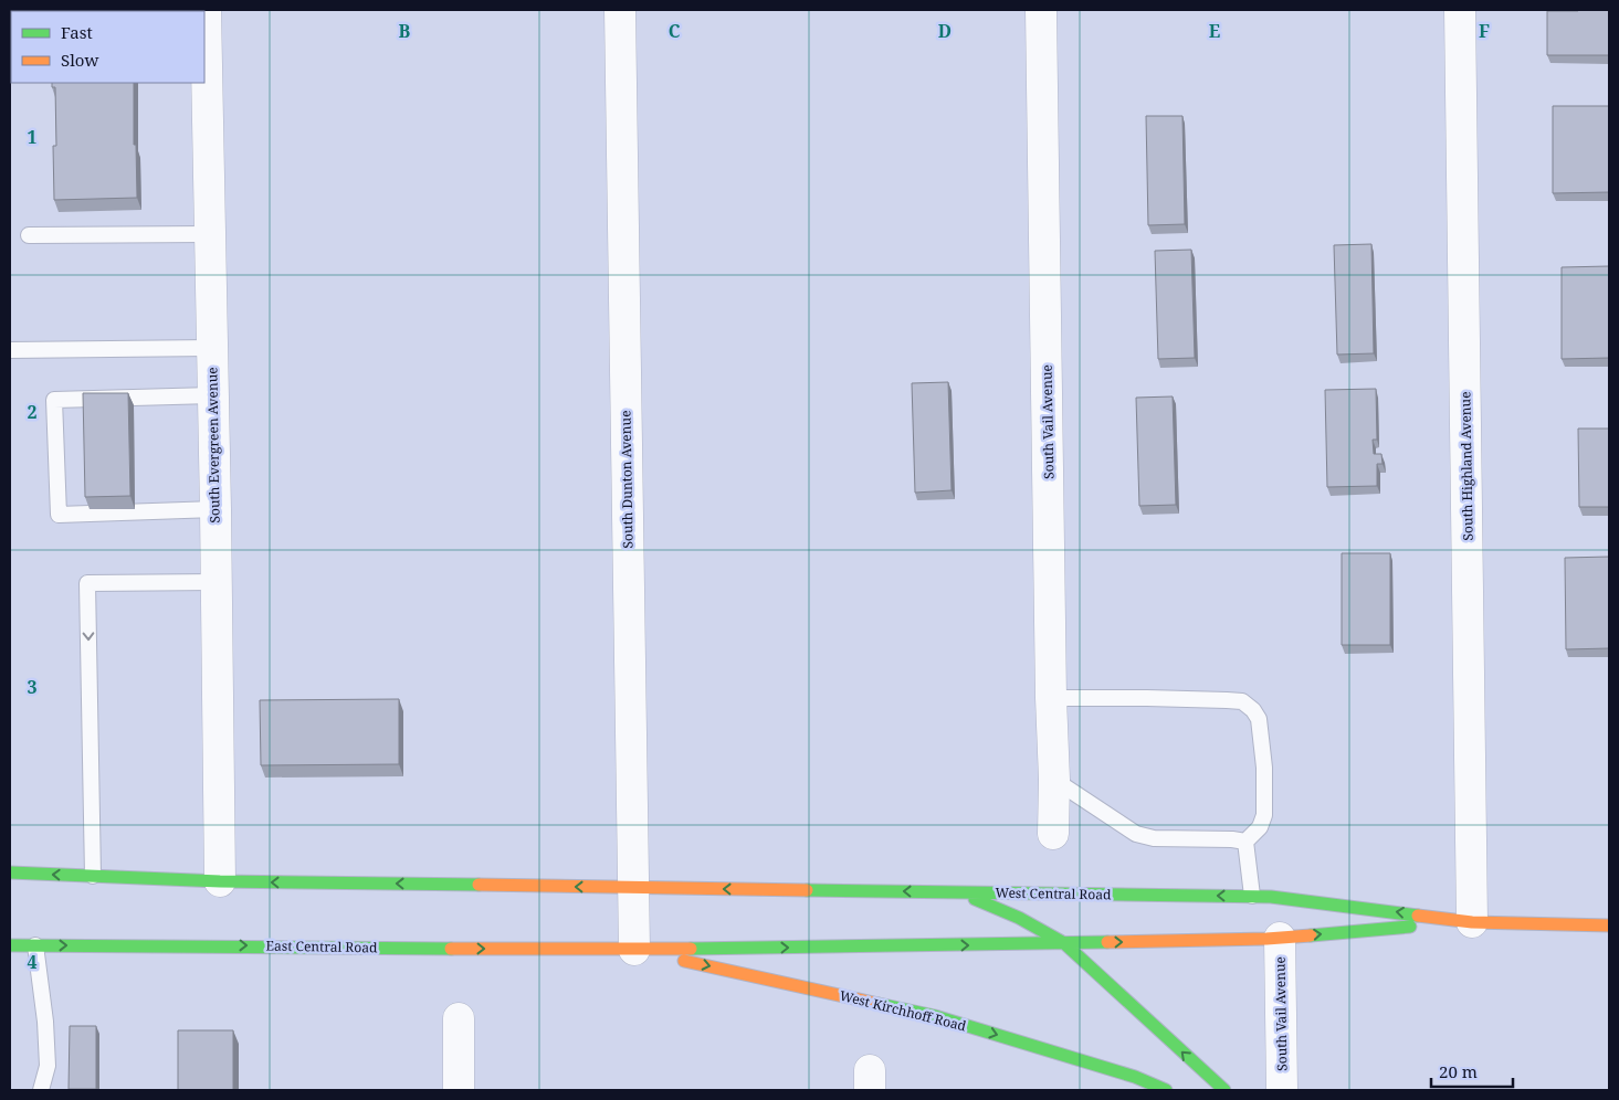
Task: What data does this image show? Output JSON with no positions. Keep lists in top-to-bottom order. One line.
{"streets":{"main road":["West Central Road","East Central Road","West Kirchhoff Road"],"street":["South Vail Avenue","South Evergreen Avenue","South Highland Avenue","South Dunton Avenue"]},"crossings":[["South Vail Avenue","West Central Road"],["South Highland Avenue","West Central Road"],["South Dunton Avenue","West Central Road"],["South Dunton Avenue","East Central Road"],["South Dunton Avenue","West Kirchhoff Road"],["West Central Road","East Central Road"],["West Central Road","West Kirchhoff Road"],["East Central Road","West Kirchhoff Road"]],"one_way":["West Kirchhoff Road"],"legend":["Fast","Slow"],"scale_bar":"20 m","grid":{"columns":["B","C","D","E","F"],"rows":["1","2","3","4"]}}
